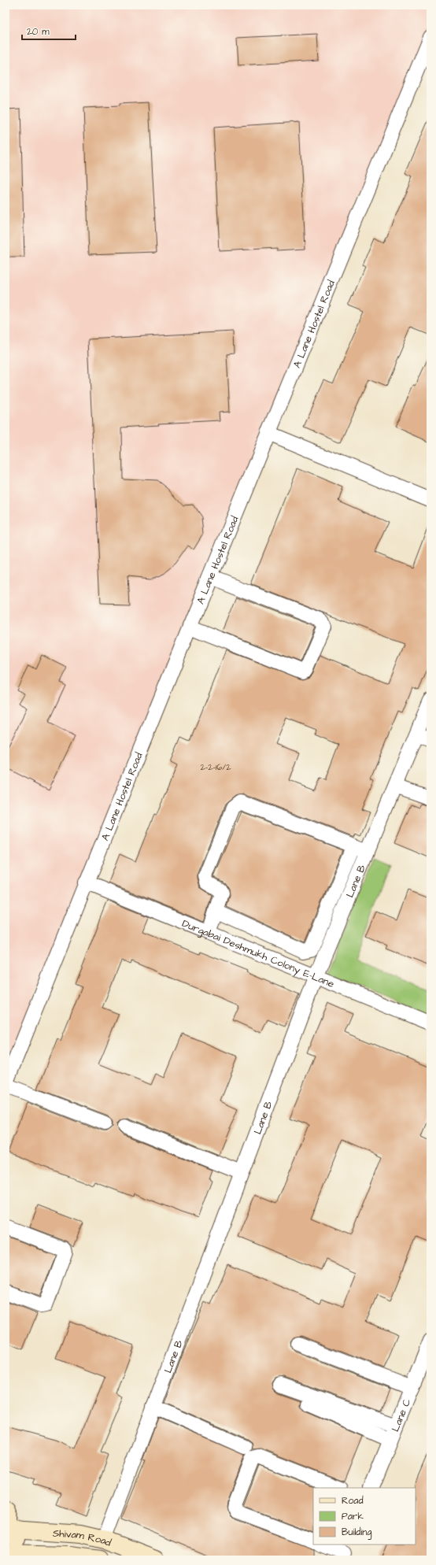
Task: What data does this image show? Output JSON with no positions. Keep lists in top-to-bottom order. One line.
{"streets":{"main road":["Shivam Road"],"street":["A Lane Hostel Road","Lane B","Durgabai Deshmukh Colony E-Lane","Lane C"]},"crossings":[["A Lane Hostel Road","Durgabai Deshmukh Colony E-Lane"],["Lane B","Durgabai Deshmukh Colony E-Lane"],["Lane B","Shivam Road"]],"house_numbers":["2-2-16/2"],"legend":["Road","Park","Building"],"scale_bar":"20 m"}
